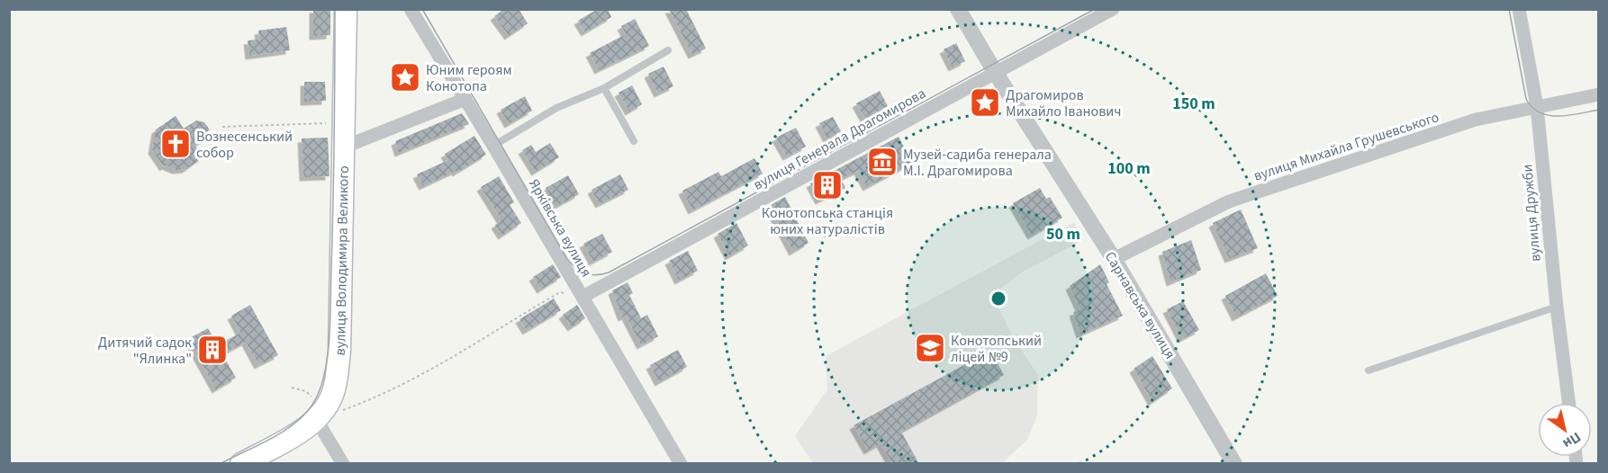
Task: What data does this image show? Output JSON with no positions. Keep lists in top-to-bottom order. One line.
{"streets":{"main road":["вулиця Володимира Великого"],"street":["вулиця Генерала Драгомирова","вулиця Михайла Грушевського","вулиця Дружби","Ярківська вулиця","Сарнавська вулиця"]},"crossings":[["вулиця Генерала Драгомирова","Ярківська вулиця"],["вулиця Генерала Драгомирова","Сарнавська вулиця"],["вулиця Михайла Грушевського","вулиця Дружби"],["вулиця Михайла Грушевського","Сарнавська вулиця"]],"places":{"place":["Юним героям Конотопа","Драгомиров Михайло Іванович"],"church":["Вознесенський собор"],"museum":["Музей-садиба генерала М.І. Драгомирова"],"building":["Конотопська станція юних натуралістів","Дитячий садок \"Ялинка\""],"school or university":["Конотопський ліцей №9"]},"north":"bottom right","rings":["150 m","100 m","50 m"]}
